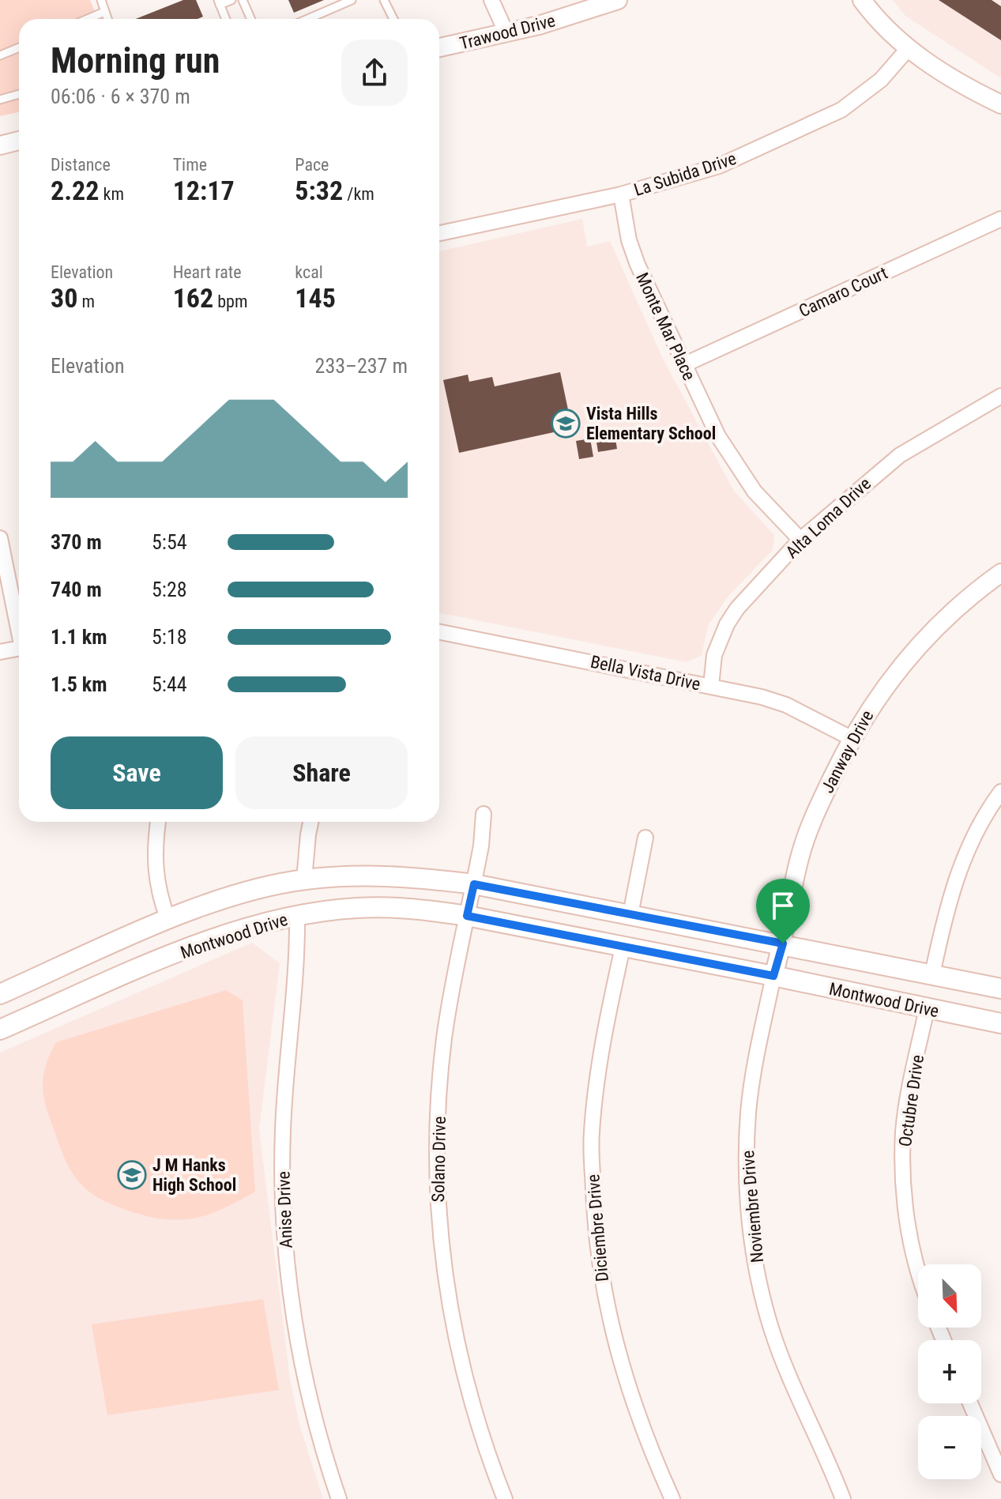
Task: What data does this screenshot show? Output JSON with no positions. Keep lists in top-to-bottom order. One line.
{"streets":{"main road":["Montwood Drive"],"street":["Trawood Drive","La Subida Drive","Camaro Court","Monte Mar Place","Alta Loma Drive","Bella Vista Drive","Janway Drive","Octubre Drive","Solano Drive","Noviembre Drive","Anise Drive","Diciembre Drive"]},"crossings":[["La Subida Drive","Monte Mar Place"],["Camaro Court","Monte Mar Place"],["Monte Mar Place","Alta Loma Drive"],["Alta Loma Drive","Bella Vista Drive"],["Bella Vista Drive","Janway Drive"],["Janway Drive","Montwood Drive"],["Janway Drive","Noviembre Drive"],["Montwood Drive","Octubre Drive"],["Montwood Drive","Solano Drive"],["Montwood Drive","Noviembre Drive"],["Montwood Drive","Anise Drive"],["Montwood Drive","Diciembre Drive"]],"places":{"school or university":["Vista Hills Elementary School","J M Hanks High School"]},"north":"bottom right","page":{"heading":["Morning run","06:06 · 6 × 370 m"],"stats":[["Distance","2.22 km"],["Time","12:17"],["Pace","5:32 /km"],["Elevation","30 m"],["Heart rate","162 bpm"],["kcal","145"]],"chart":["Elevation","233–237 m"],"list":[{"name":"370 m","note":"5:54"},{"name":"740 m","note":"5:28"},{"name":"1.1 km","note":"5:18"},{"name":"1.5 km","note":"5:44"}],"buttons":["Save","Share"],"map_buttons":["+","−"]}}
